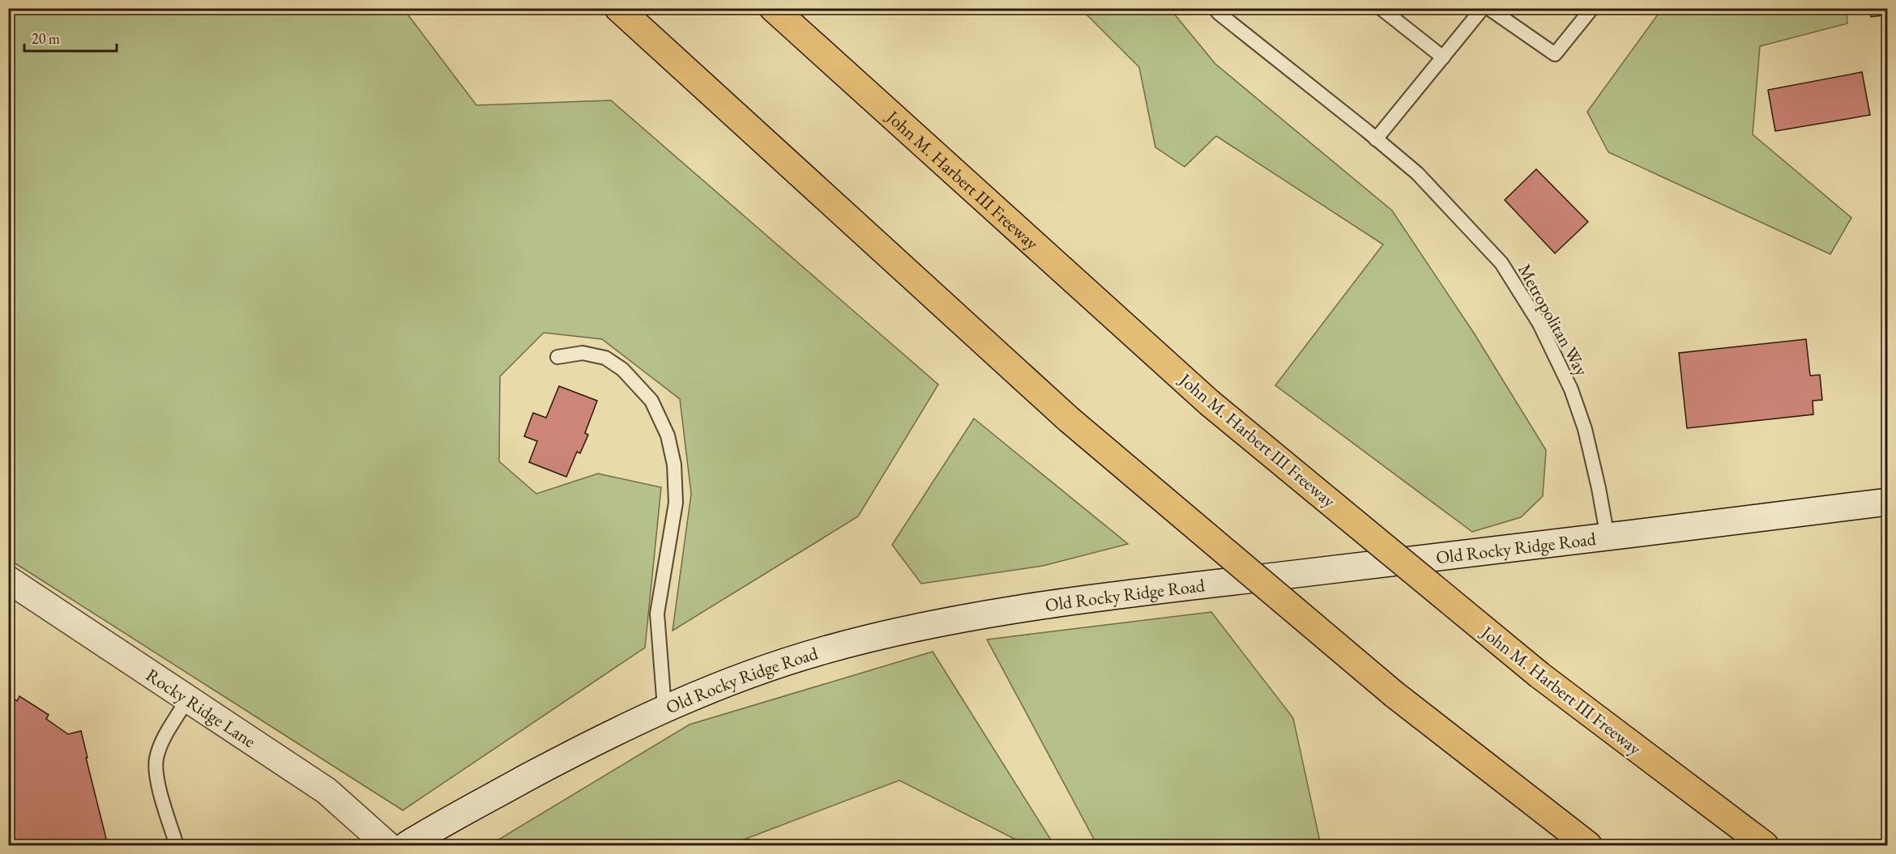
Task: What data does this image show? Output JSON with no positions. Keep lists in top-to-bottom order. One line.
{"streets":{"highway":["John M. Harbert III Freeway"],"street":["Old Rocky Ridge Road","Rocky Ridge Lane"],"lane":["Metropolitan Way"]},"crossings":[["Metropolitan Way","Old Rocky Ridge Road"]],"scale_bar":"20 m"}
